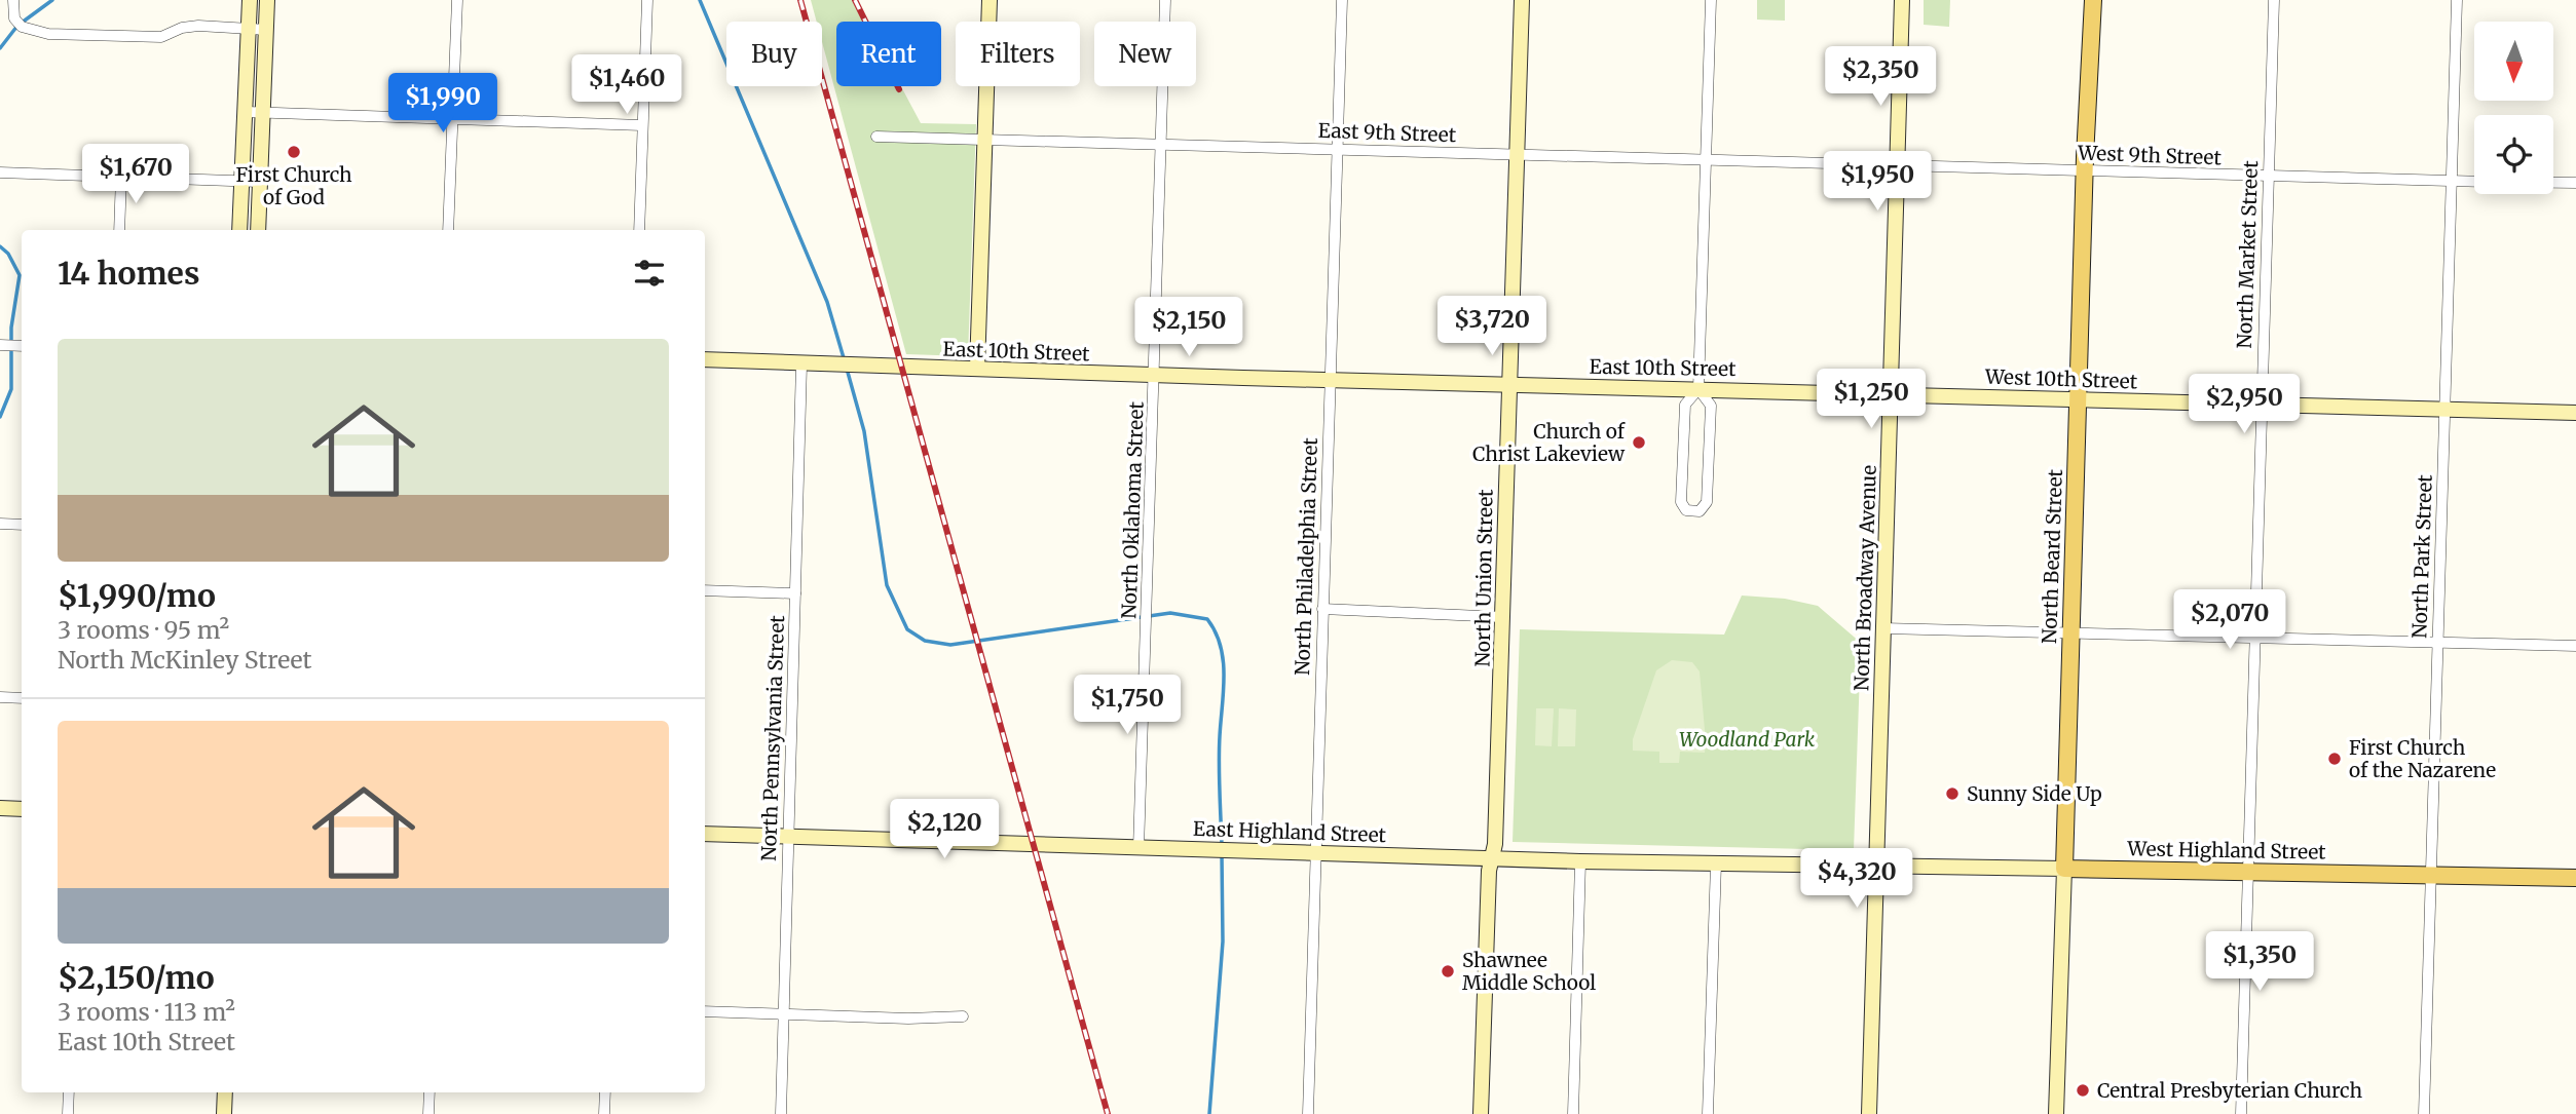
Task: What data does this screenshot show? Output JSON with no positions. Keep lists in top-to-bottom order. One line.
{"streets":{"main road":["North Beard Street","West Highland Street"],"street":["East 9th Street","West 9th Street","North Market Street","East 10th Street","West 10th Street","North Oklahoma Street","North Philadelphia Street","North Park Street","North Union Street","North Broadway Avenue","North Pennsylvania Street","East Highland Street"]},"crossings":[["East 9th Street","West 9th Street"],["East 9th Street","North Oklahoma Street"],["East 9th Street","North Philadelphia Street"],["East 9th Street","North Union Street"],["East 9th Street","North Broadway Avenue"],["West 9th Street","North Market Street"],["West 9th Street","North Beard Street"],["West 9th Street","North Park Street"],["West 9th Street","North Broadway Avenue"],["North Market Street","West 10th Street"],["North Market Street","West Highland Street"],["East 10th Street","West 10th Street"],["East 10th Street","North Oklahoma Street"],["East 10th Street","North Philadelphia Street"],["East 10th Street","North Union Street"],["East 10th Street","North Broadway Avenue"],["East 10th Street","North Pennsylvania Street"],["West 10th Street","North Beard Street"],["West 10th Street","North Park Street"],["West 10th Street","North Broadway Avenue"],["North Oklahoma Street","East Highland Street"],["North Philadelphia Street","East Highland Street"],["North Beard Street","West Highland Street"],["North Park Street","West Highland Street"],["North Union Street","East Highland Street"],["North Broadway Avenue","East Highland Street"],["North Broadway Avenue","West Highland Street"],["North Pennsylvania Street","East Highland Street"],["East Highland Street","West Highland Street"]],"parks":["Woodland Park"],"places":["First Church of God","Church of Christ Lakeview","First Church of the Nazarene","Sunny Side Up","Shawnee Middle School","Central Presbyterian Church"],"north":"bottom","page":{"chip":["Buy","Rent","Filters","New"],"price":["$2,350","$1,460","$1,990","$1,670","$1,950","$3,720","$2,150","$1,250","$2,950","$2,070","$1,750","$2,120","$4,320","$1,350"],"heading":"14 homes","list":[{"name":"$1,990/mo","note":"3 rooms · 95 m² · North McKinley Street"},{"name":"$2,150/mo","note":"3 rooms · 113 m² · East 10th Street"}]}}
